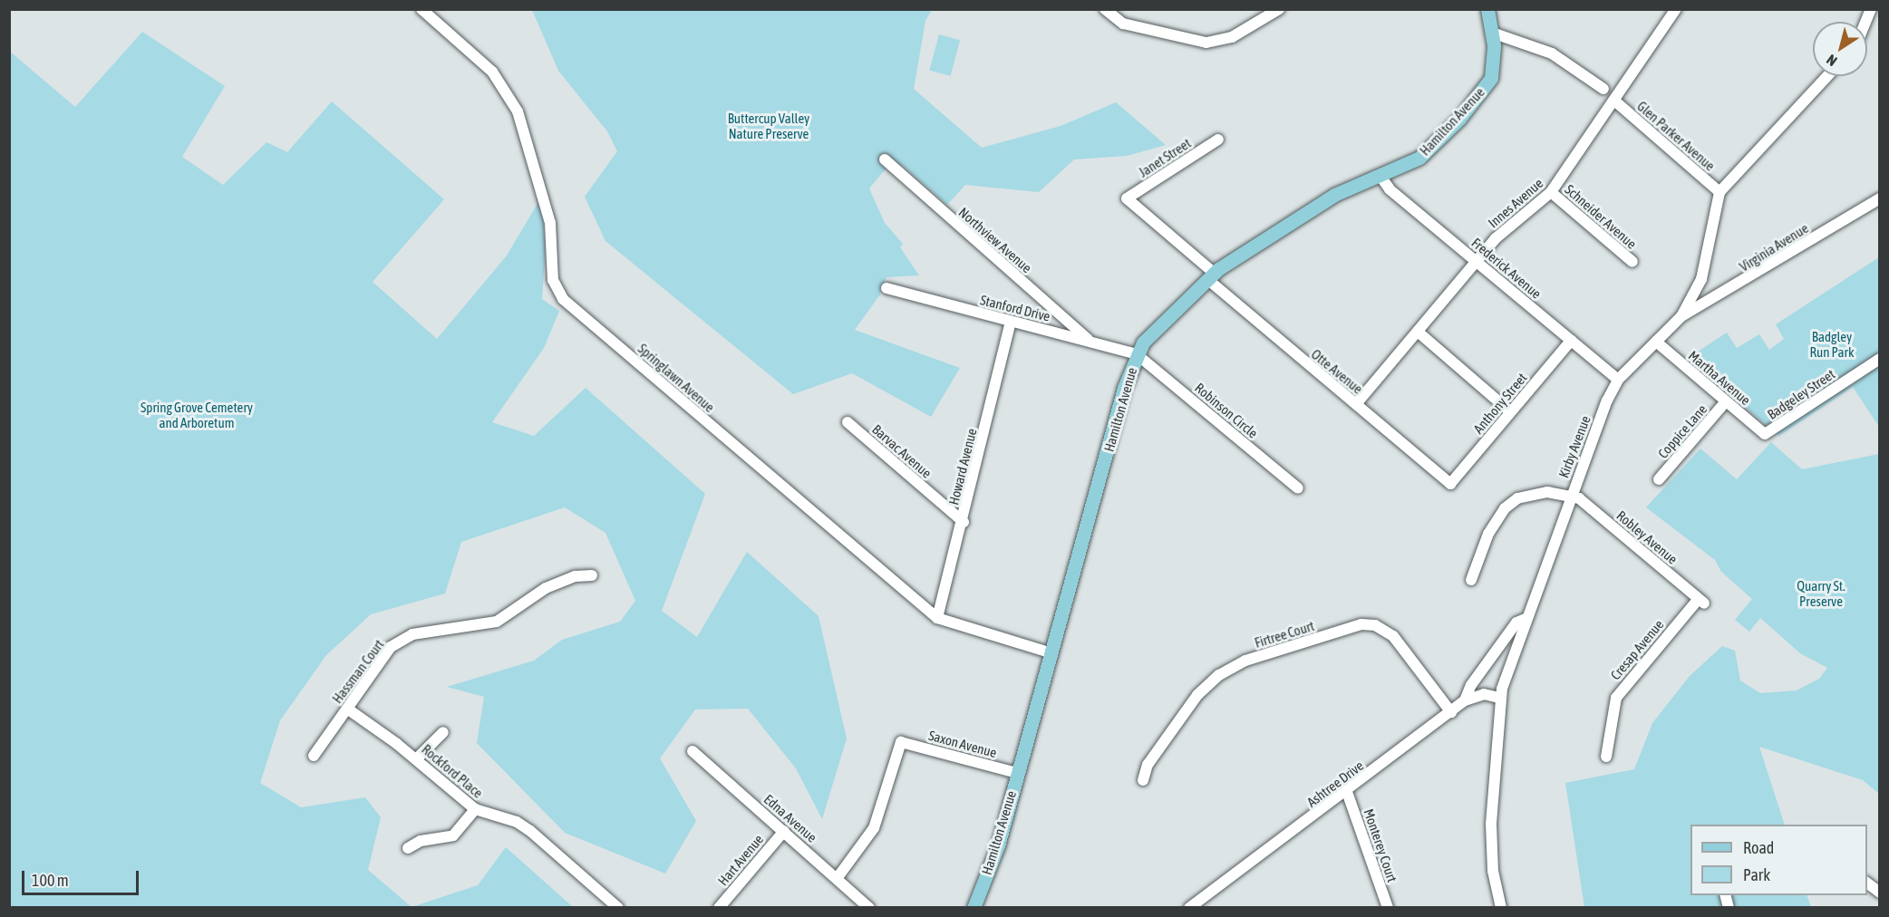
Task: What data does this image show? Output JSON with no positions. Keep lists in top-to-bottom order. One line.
{"streets":{"main road":["Hamilton Avenue"],"street":["Glen Parker Avenue","Janet Street","Innes Avenue","Schneider Avenue","Northview Avenue","Virginia Avenue","Frederick Avenue","Stanford Drive","Otte Avenue","Springlawn Avenue","Martha Avenue","Badgeley Street","Anthony Street","Robinson Circle","Coppice Lane","Kirby Avenue","Barvac Avenue","Howard Avenue","Robley Avenue","Firtree Court","Cresap Avenue","Hassman Court","Saxon Avenue","Rockford Place","Ashtree Drive","Edna Avenue","Monterey Court","Hart Avenue"]},"crossings":[["Hamilton Avenue","Frederick Avenue"],["Hamilton Avenue","Stanford Drive"],["Hamilton Avenue","Otte Avenue"],["Hamilton Avenue","Springlawn Avenue"],["Hamilton Avenue","Robinson Circle"],["Hamilton Avenue","Saxon Avenue"],["Glen Parker Avenue","Innes Avenue"],["Glen Parker Avenue","Kirby Avenue"],["Janet Street","Otte Avenue"],["Innes Avenue","Schneider Avenue"],["Innes Avenue","Frederick Avenue"],["Innes Avenue","Otte Avenue"],["Northview Avenue","Stanford Drive"],["Virginia Avenue","Kirby Avenue"],["Frederick Avenue","Anthony Street"],["Frederick Avenue","Kirby Avenue"],["Stanford Drive","Robinson Circle"],["Stanford Drive","Howard Avenue"],["Otte Avenue","Anthony Street"],["Springlawn Avenue","Howard Avenue"],["Martha Avenue","Badgeley Street"],["Martha Avenue","Coppice Lane"],["Martha Avenue","Kirby Avenue"],["Kirby Avenue","Robley Avenue"],["Barvac Avenue","Howard Avenue"],["Robley Avenue","Cresap Avenue"],["Firtree Court","Ashtree Drive"],["Hassman Court","Rockford Place"],["Saxon Avenue","Edna Avenue"],["Ashtree Drive","Monterey Court"],["Edna Avenue","Hart Avenue"]],"parks":["Buttercup Valley Nature Preserve","Badgley Run Park","Spring Grove Cemetery and Arboretum","Quarry St. Preserve"],"legend":["Road","Park"],"scale_bar":"100 m","north":"bottom left"}
